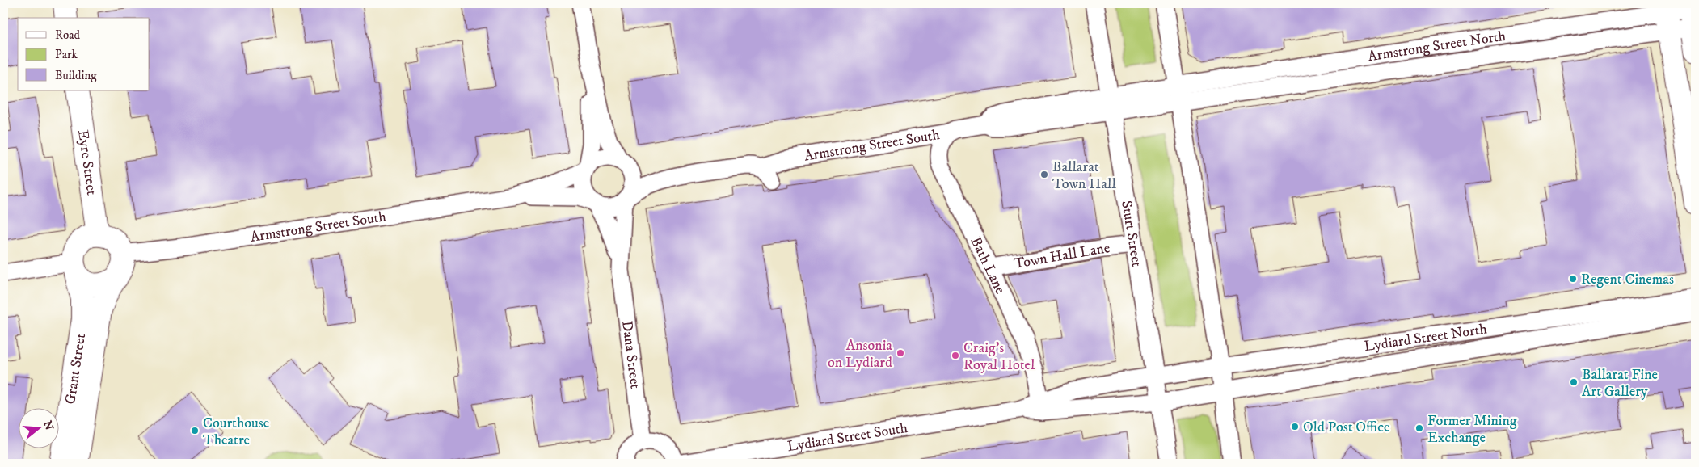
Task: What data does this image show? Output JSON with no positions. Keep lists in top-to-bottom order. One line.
{"streets":{"main road":["Eyre Street","Grant Street"],"street":["Armstrong Street North","Armstrong Street South","Sturt Street","Town Hall Lane","Bath Lane","Lydiard Street North","Dana Street","Lydiard Street South"]},"crossings":[["Armstrong Street North","Armstrong Street South"],["Armstrong Street South","Eyre Street"],["Armstrong Street South","Sturt Street"],["Armstrong Street South","Bath Lane"],["Armstrong Street South","Dana Street"],["Armstrong Street South","Grant Street"],["Eyre Street","Grant Street"],["Sturt Street","Town Hall Lane"],["Sturt Street","Lydiard Street North"],["Sturt Street","Lydiard Street South"],["Town Hall Lane","Bath Lane"],["Bath Lane","Lydiard Street South"],["Lydiard Street North","Lydiard Street South"]],"places":["Ballarat Town Hall","Regent Cinemas","Ansonia on Lydiard","Craig's Royal Hotel","Ballarat Fine Art Gallery","Old Post Office","Former Mining Exchange","Courthouse Theatre"],"legend":["Road","Park","Building"],"north":"right"}
